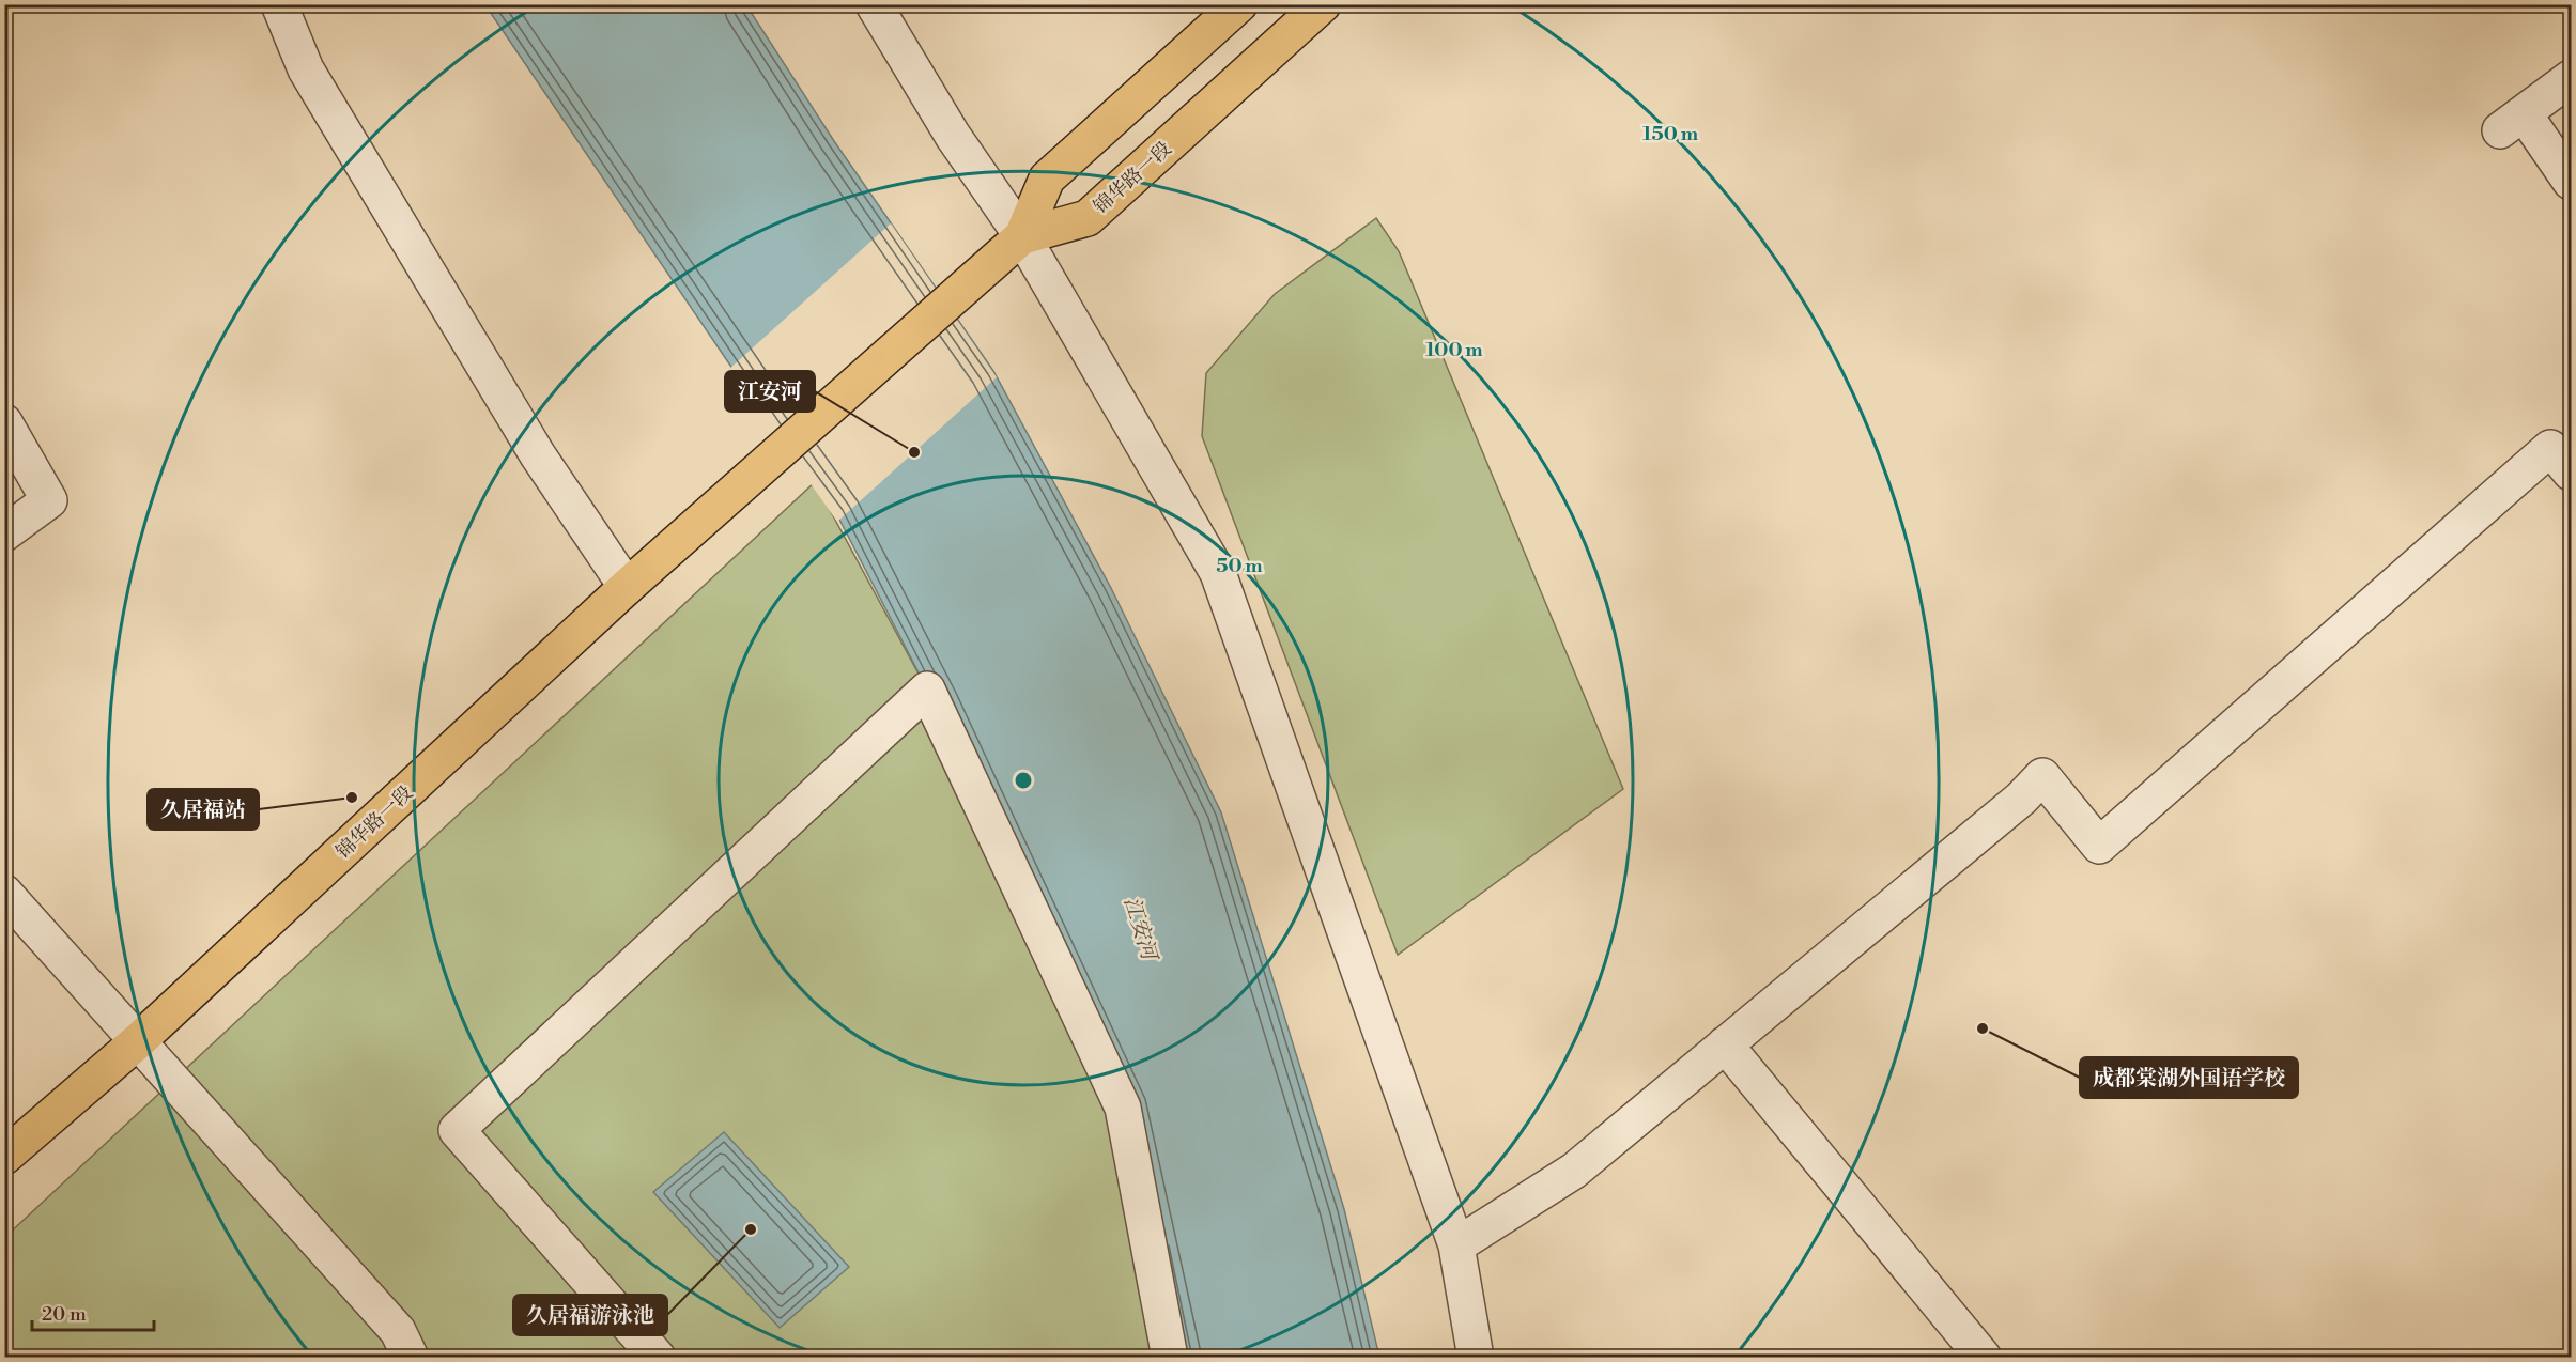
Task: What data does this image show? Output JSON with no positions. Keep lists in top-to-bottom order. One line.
{"streets":{"main road":["锦华路一段"]},"water":["江安河"],"places":["江安河","久居福站","成都棠湖外国语学校","久居福游泳池"],"scale_bar":"20 m","rings":["150 m","100 m","50 m"]}
